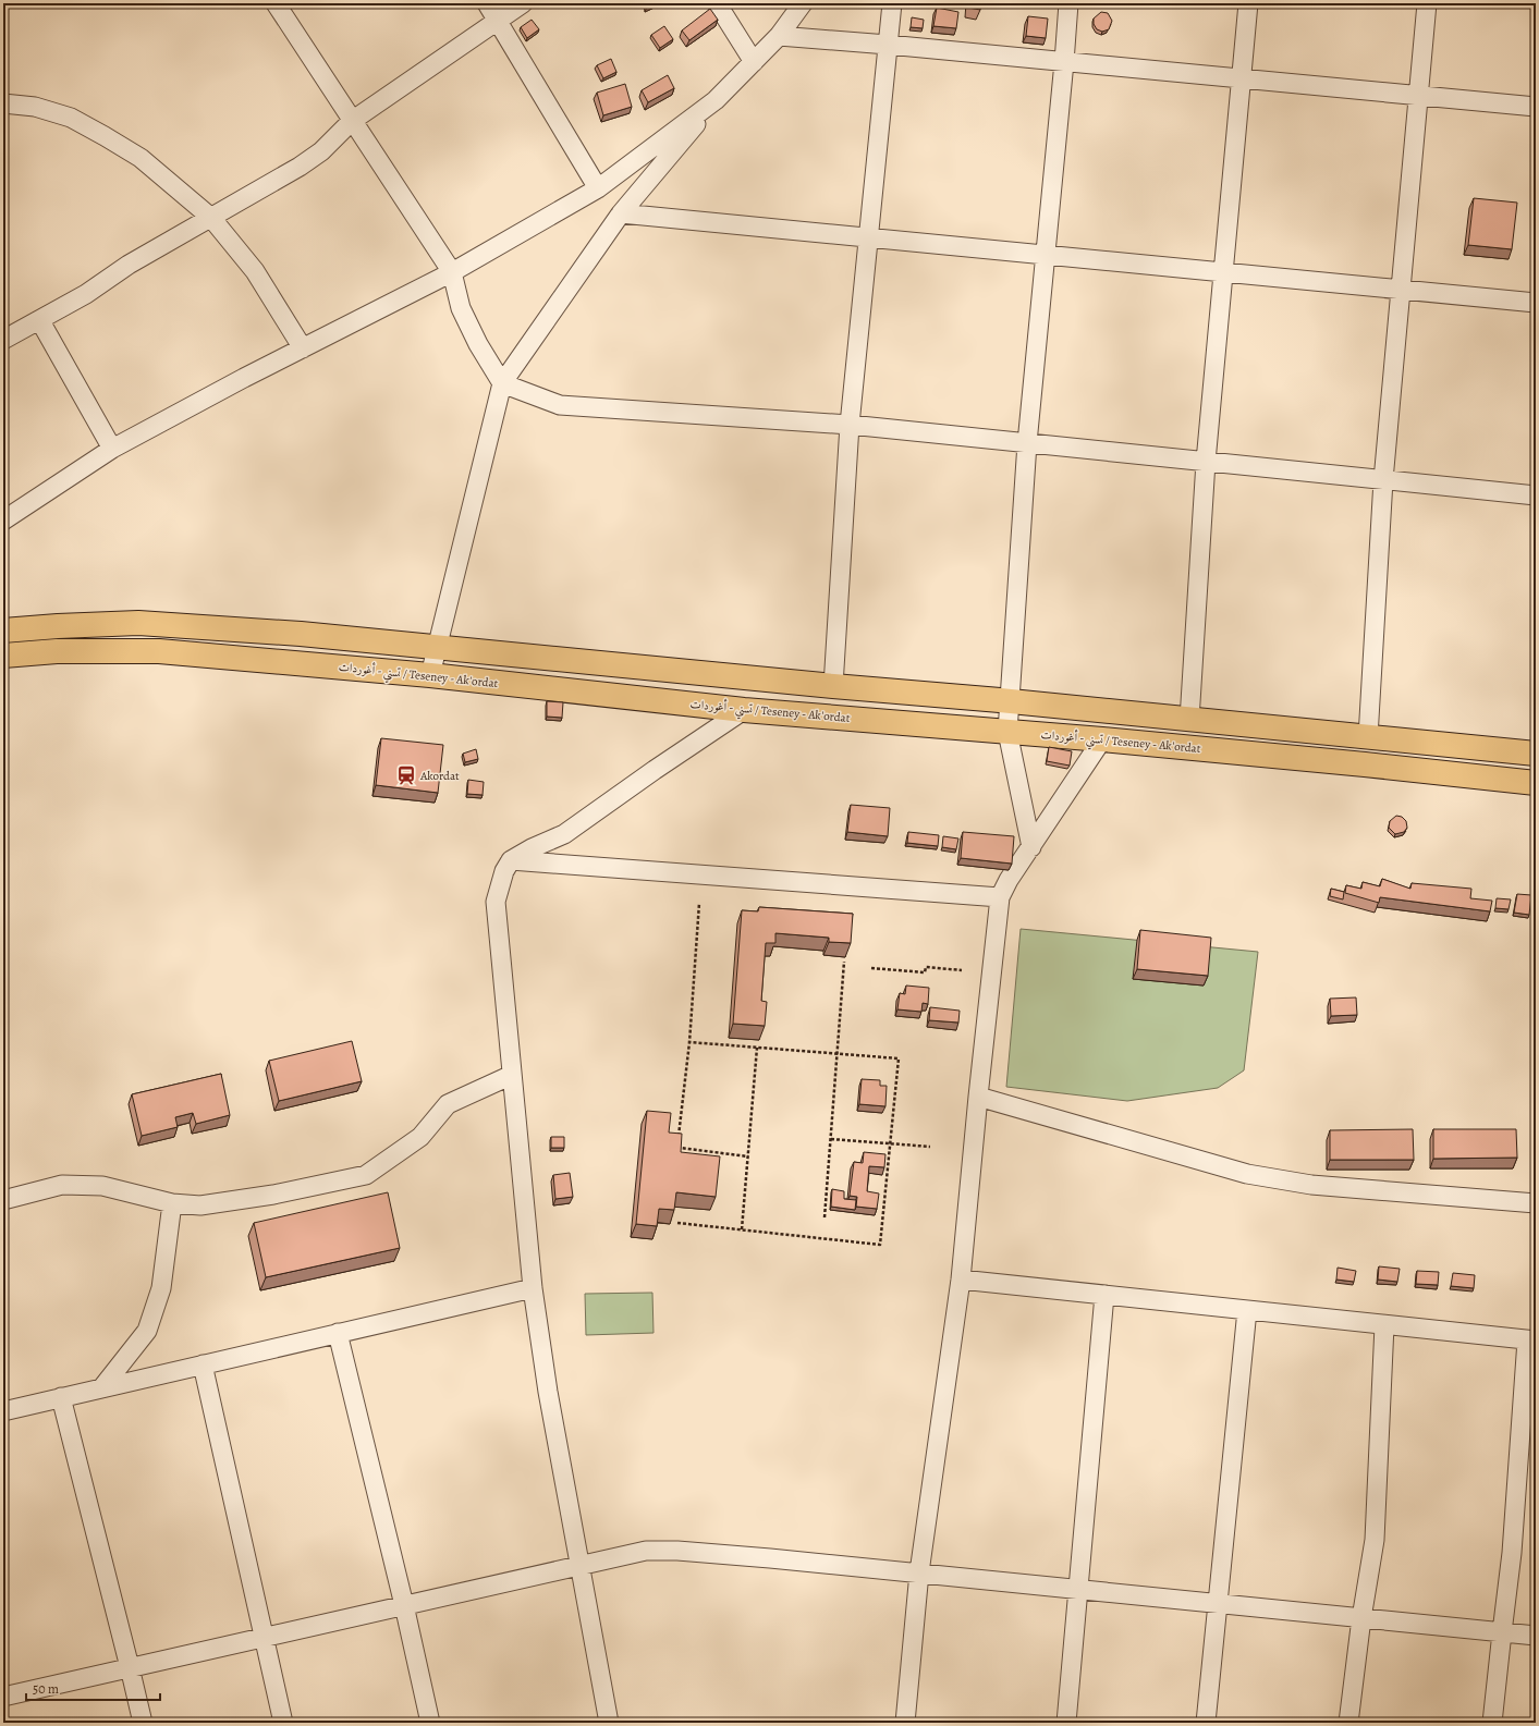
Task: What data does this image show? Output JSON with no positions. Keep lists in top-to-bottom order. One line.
{"streets":{"main road":["تسني - أغوردات / Teseney - Ak'ordat"]},"places":{"station":["Akordat"]},"scale_bar":"50 m"}
